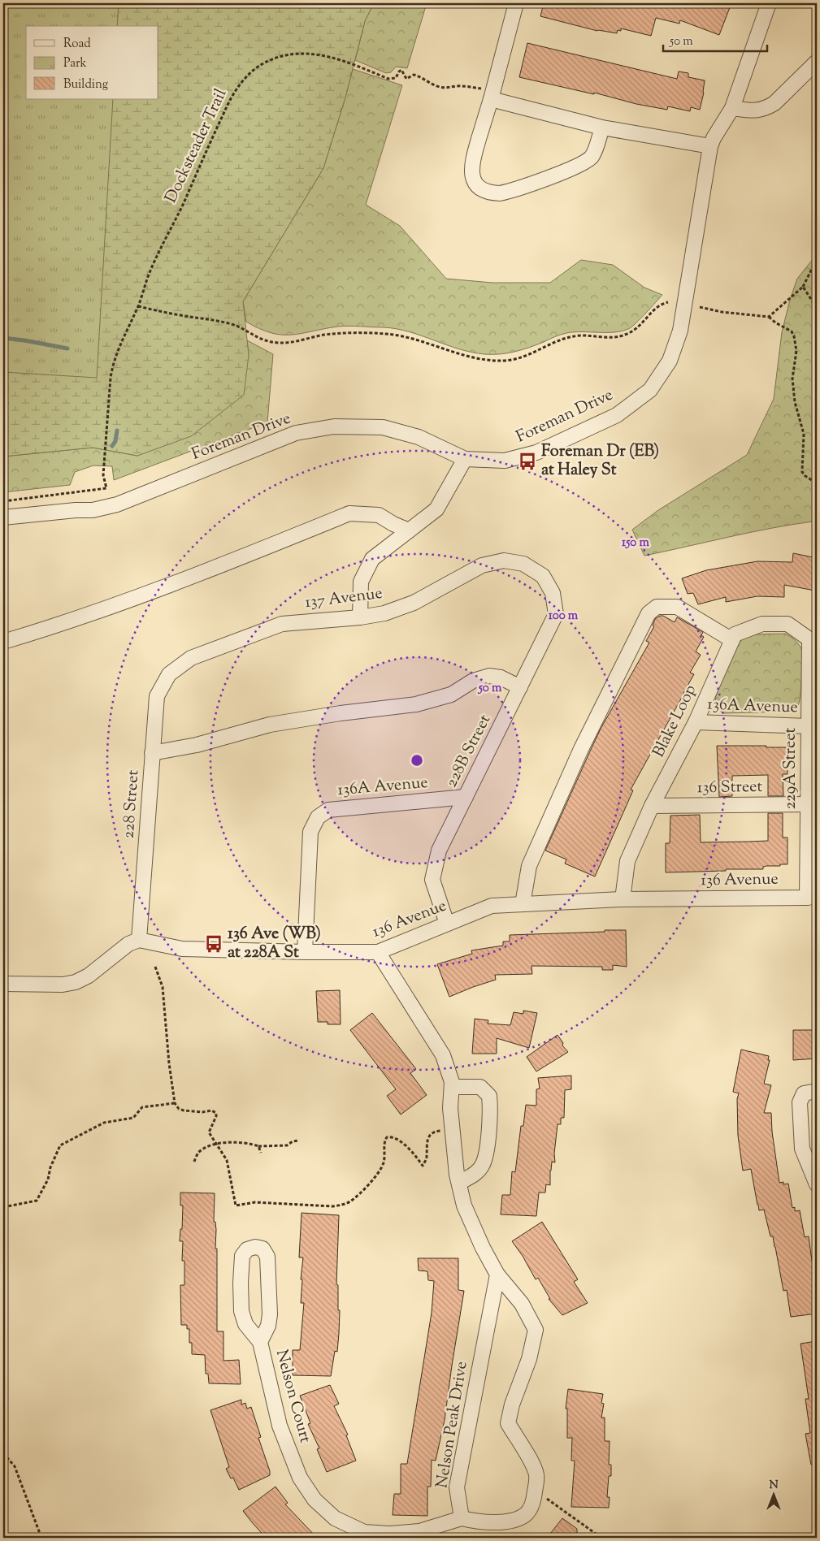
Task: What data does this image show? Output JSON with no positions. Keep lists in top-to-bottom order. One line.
{"streets":{"street":["Foreman Drive","137 Avenue","136A Avenue","Blake Loop","228B Street","229A Street","136 Street","228 Street","136 Avenue","Nelson Court","Nelson Peak Drive"],"path":["Docksteader Trail"]},"crossings":[["137 Avenue","228B Street"],["137 Avenue","228 Street"],["136A Avenue","Blake Loop"],["136A Avenue","228B Street"],["136A Avenue","229A Street"],["136A Avenue","136 Avenue"],["Blake Loop","229A Street"],["Blake Loop","136 Street"],["Blake Loop","136 Avenue"],["228B Street","136 Avenue"],["229A Street","136 Street"],["229A Street","136 Avenue"],["228 Street","136 Avenue"],["Nelson Court","Nelson Peak Drive"]],"places":{"bus stop":["Foreman Dr (EB) at Haley St","136 Ave (WB) at 228A St"]},"legend":["Road","Park","Building"],"scale_bar":"50 m","north":"top","rings":["150 m","100 m","50 m"]}
